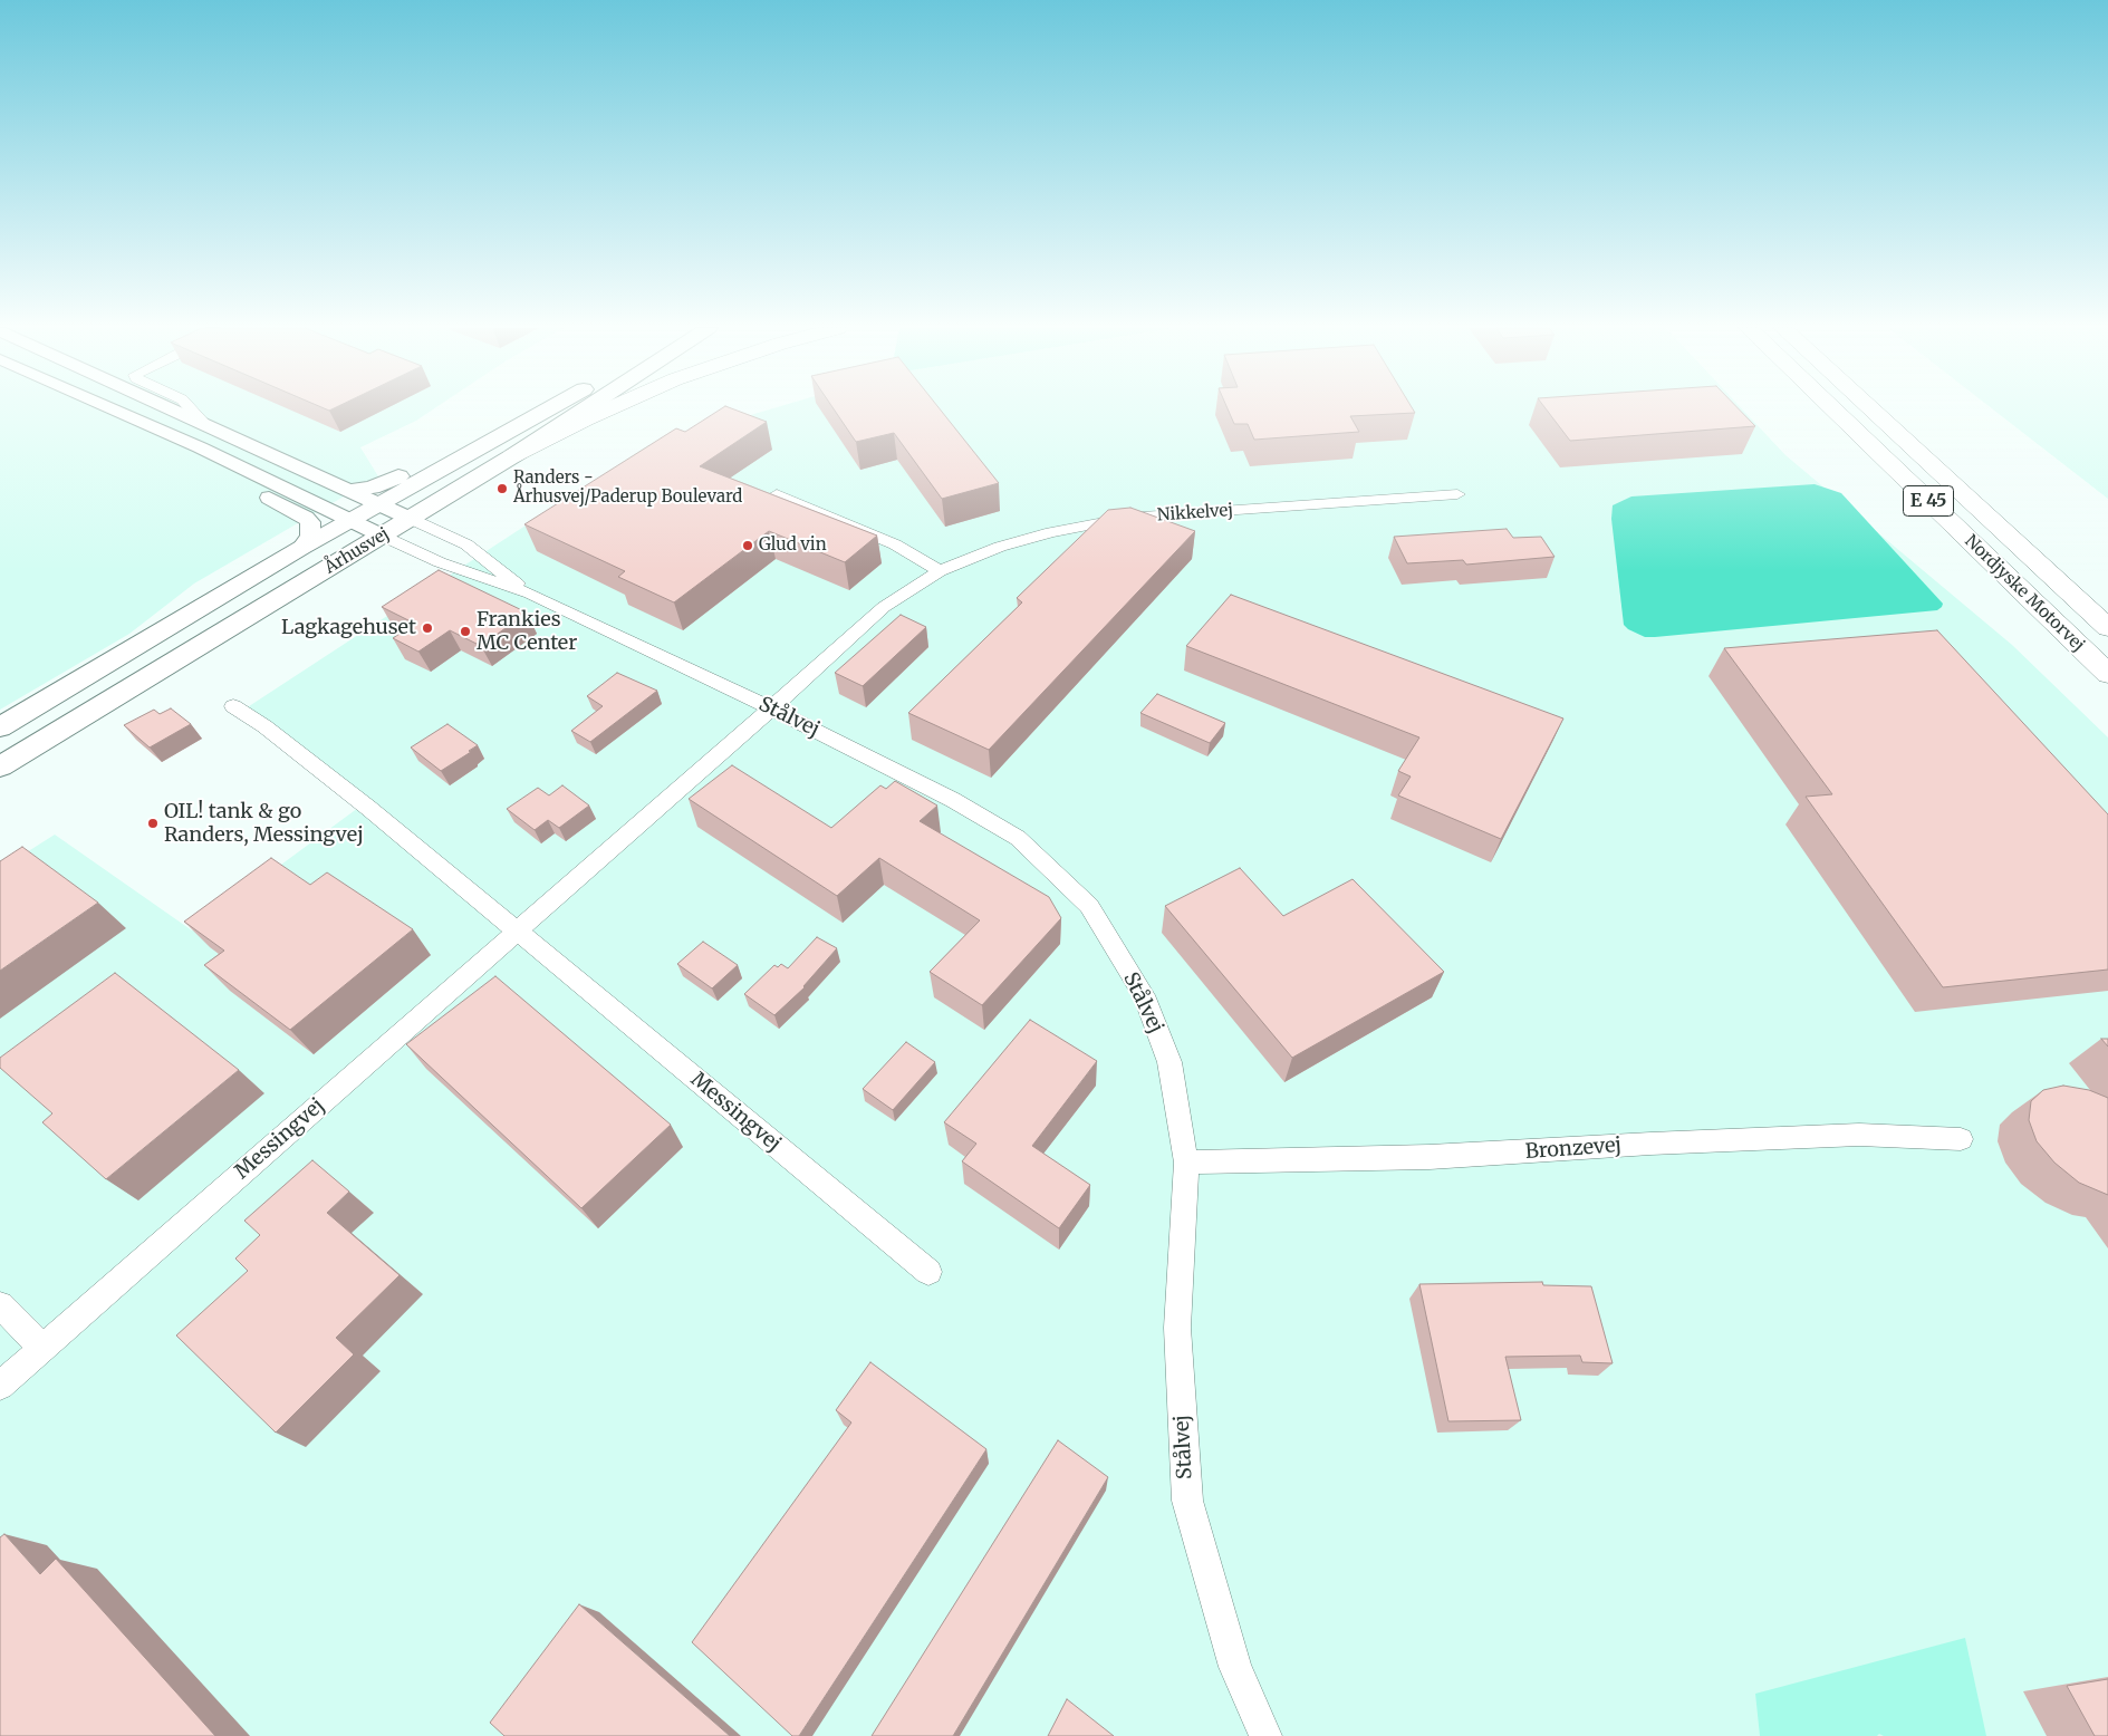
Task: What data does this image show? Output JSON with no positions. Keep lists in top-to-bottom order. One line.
{"streets":{"highway":["E 45","Nordjyske Motorvej"],"main road":["Århusvej"],"street":["Nikkelvej","Stålvej","Messingvej","Bronzevej"]},"crossings":[["Nikkelvej","Stålvej"],["Nikkelvej","Messingvej"],["Århusvej","Stålvej"],["Stålvej","Messingvej"],["Stålvej","Bronzevej"]],"places":["Randers - Århusvej/Paderup Boulevard","Glud vin","Lagkagehuset","Frankies MC Center","OIL! tank & go Randers, Messingvej"]}
